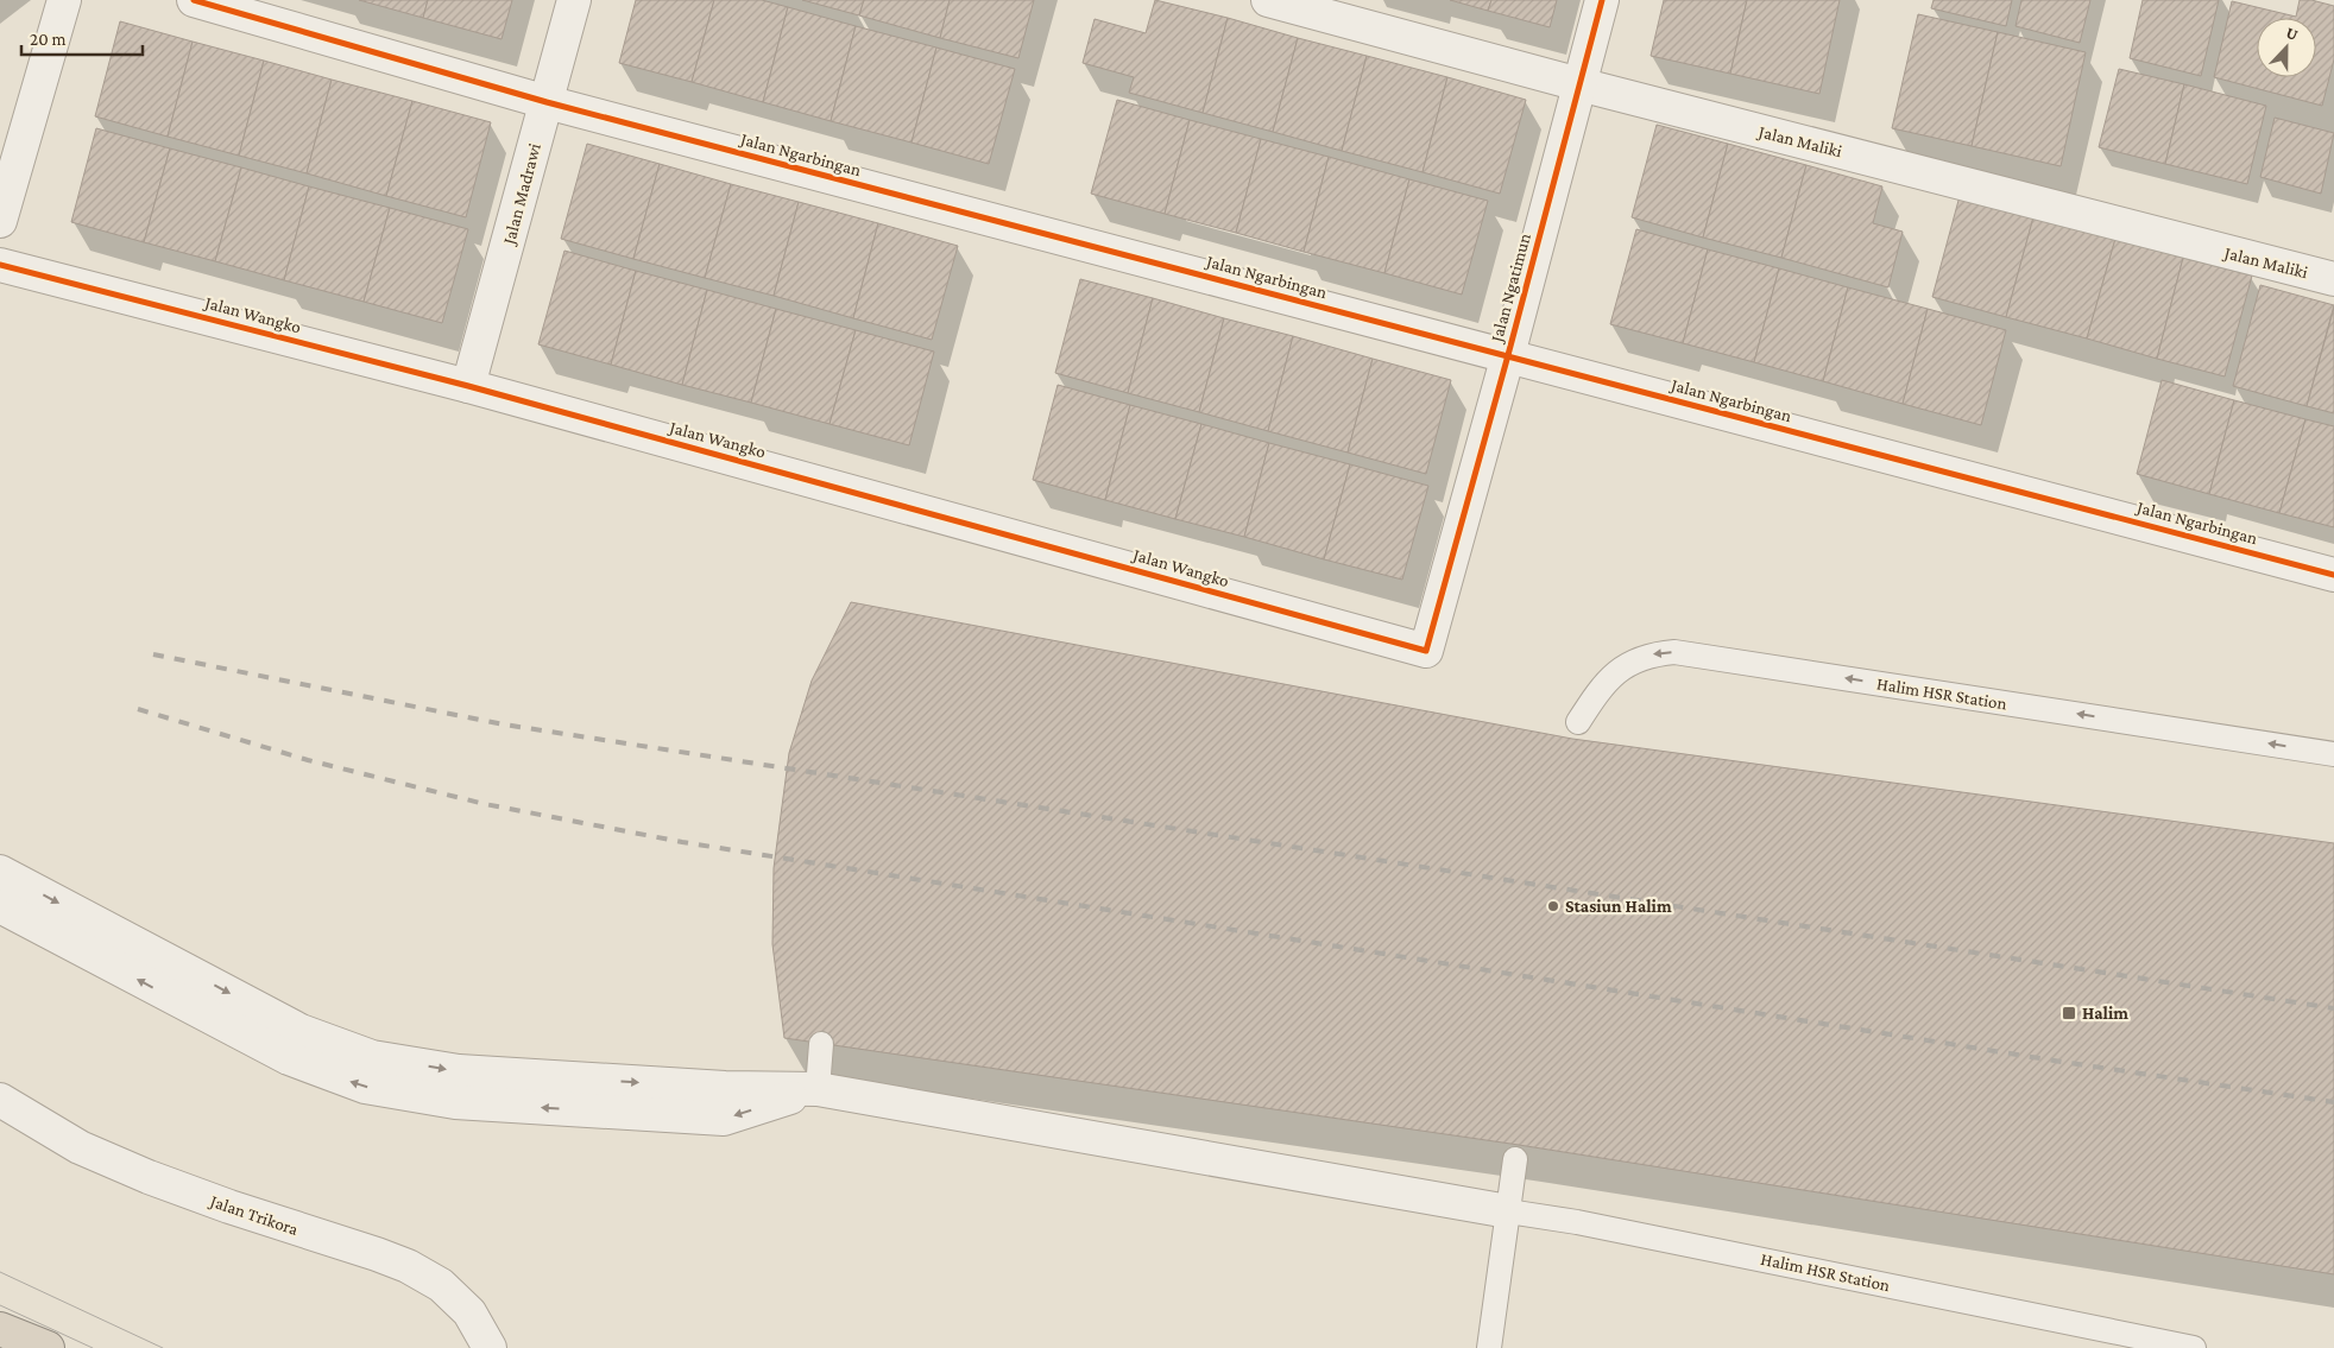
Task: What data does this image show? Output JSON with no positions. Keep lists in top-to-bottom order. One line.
{"streets":{"street":["Jalan Maliki","Jalan Ngarbingan","Jalan Madrawi","Jalan Ngatimun","Jalan Wangko","Jalan Trikora"],"lane":["Halim HSR Station"]},"crossings":[["Jalan Maliki","Jalan Ngatimun"],["Jalan Ngarbingan","Jalan Madrawi"],["Jalan Ngarbingan","Jalan Ngatimun"],["Jalan Madrawi","Jalan Wangko"],["Jalan Ngatimun","Jalan Wangko"]],"one_way":["Halim HSR Station"],"places":{"other":["Stasiun Halim"],"transit":["Halim"]},"scale_bar":"20 m","north":"top"}
